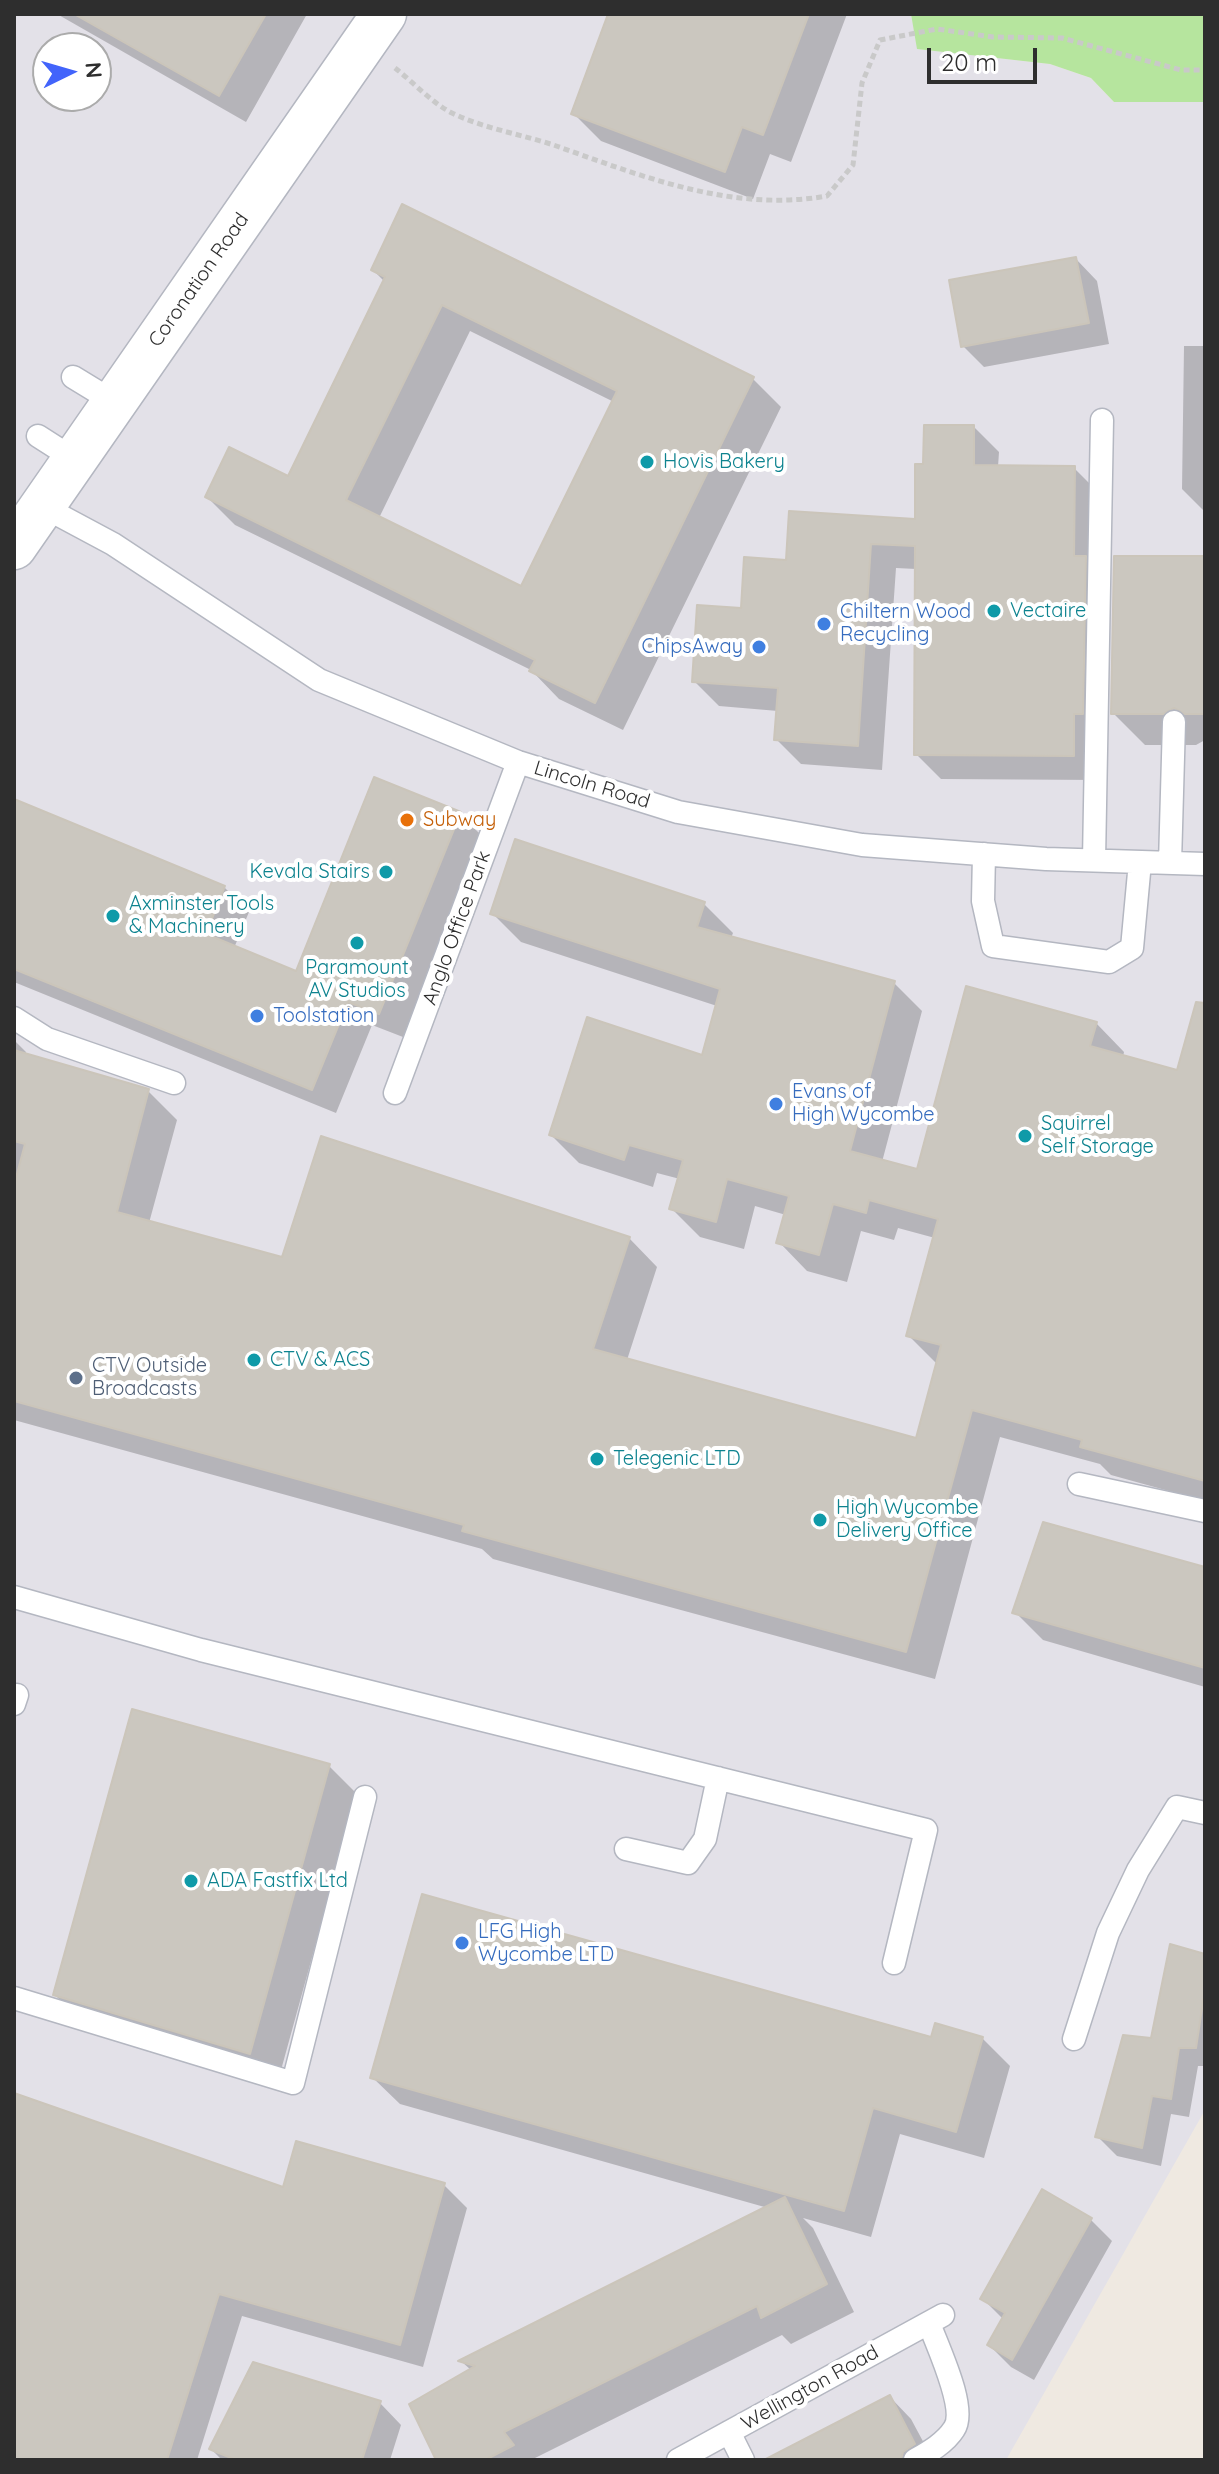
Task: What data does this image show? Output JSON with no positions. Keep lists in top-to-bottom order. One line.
{"streets":{"street":["Coronation Road"],"lane":["Lincoln Road","Anglo Office Park","Wellington Road"]},"crossings":[["Coronation Road","Lincoln Road"],["Lincoln Road","Anglo Office Park"]],"places":["Hovis Bakery","Vectaire","Chiltern Wood Recycling","ChipsAway","Subway","Kevala Stairs","Axminster Tools & Machinery","Paramount AV Studios","Toolstation","Evans of High Wycombe","Squirrel Self Storage","CTV & ACS","CTV Outside Broadcasts","Telegenic LTD","High Wycombe Delivery Office","ADA Fastfix Ltd","LFG High Wycombe LTD"],"scale_bar":"20 m","north":"right"}
